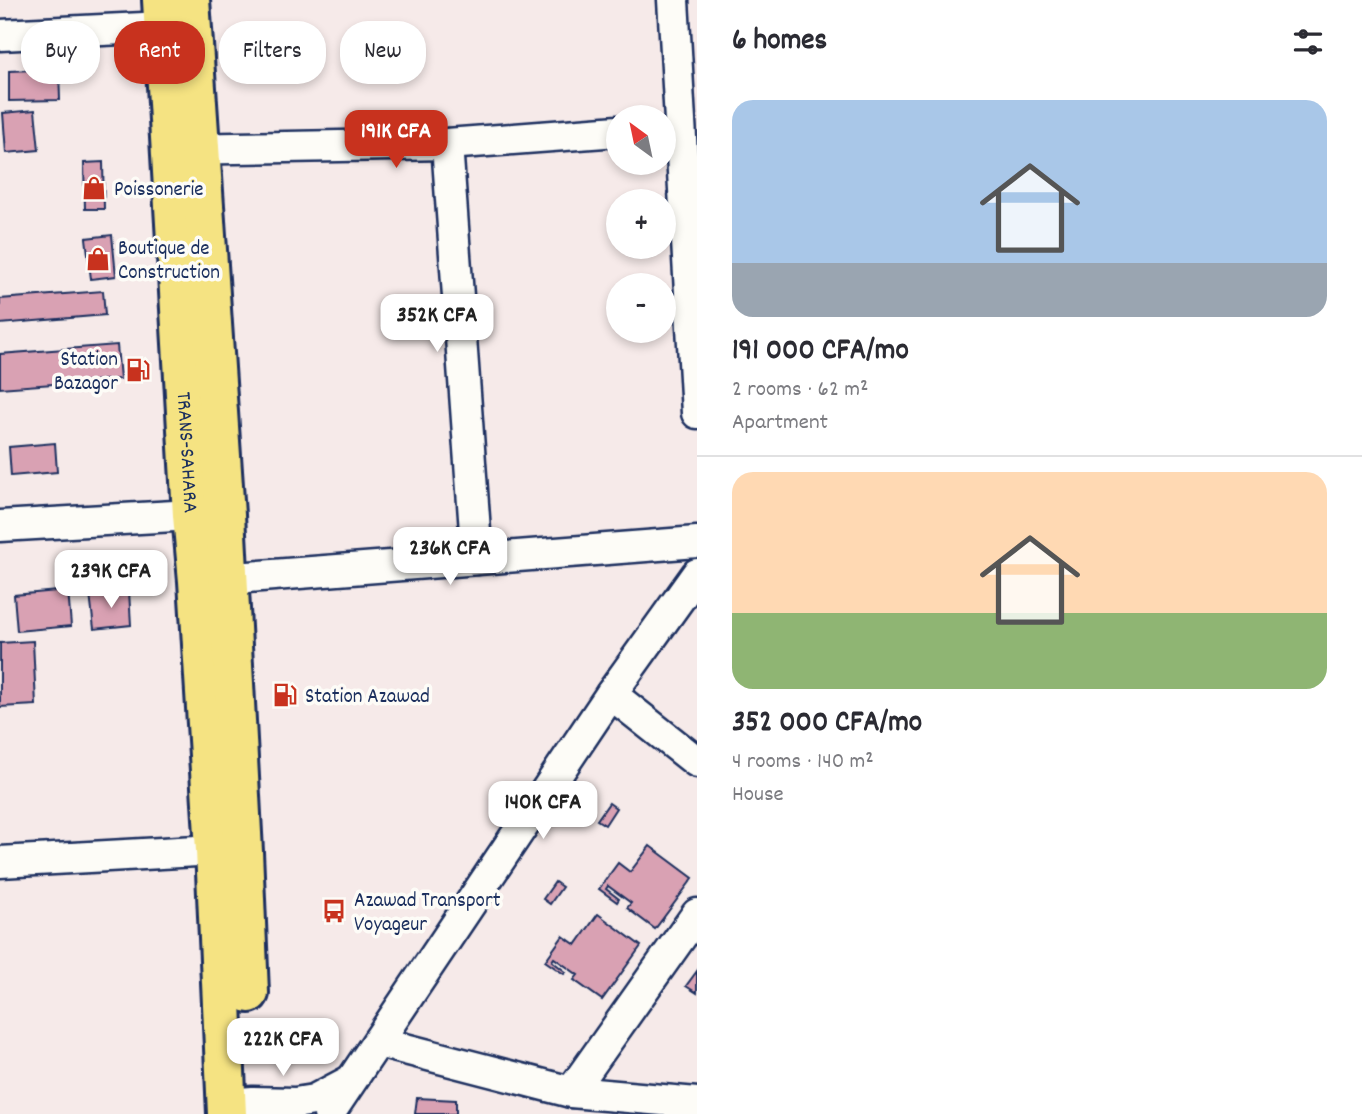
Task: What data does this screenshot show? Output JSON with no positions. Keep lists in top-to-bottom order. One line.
{"streets":{"main road":["TRANS-SAHARA"]},"places":{"shop":["Poissonerie","Boutique de Construction"],"fuel station":["Station Bazagor","Station Azawad"],"bus stop":["Azawad Transport Voyageur"]},"north":"top left","page":{"heading":"6 homes","chip":["Buy","Rent","Filters","New"],"list":[{"name":"191 000 CFA/mo","note":"2 rooms · 62 m² · Apartment"},{"name":"352 000 CFA/mo","note":"4 rooms · 140 m² · House"}],"map_buttons":["+","−"],"price":["191K CFA","352K CFA","236K CFA","239K CFA","140K CFA","222K CFA"]}}
